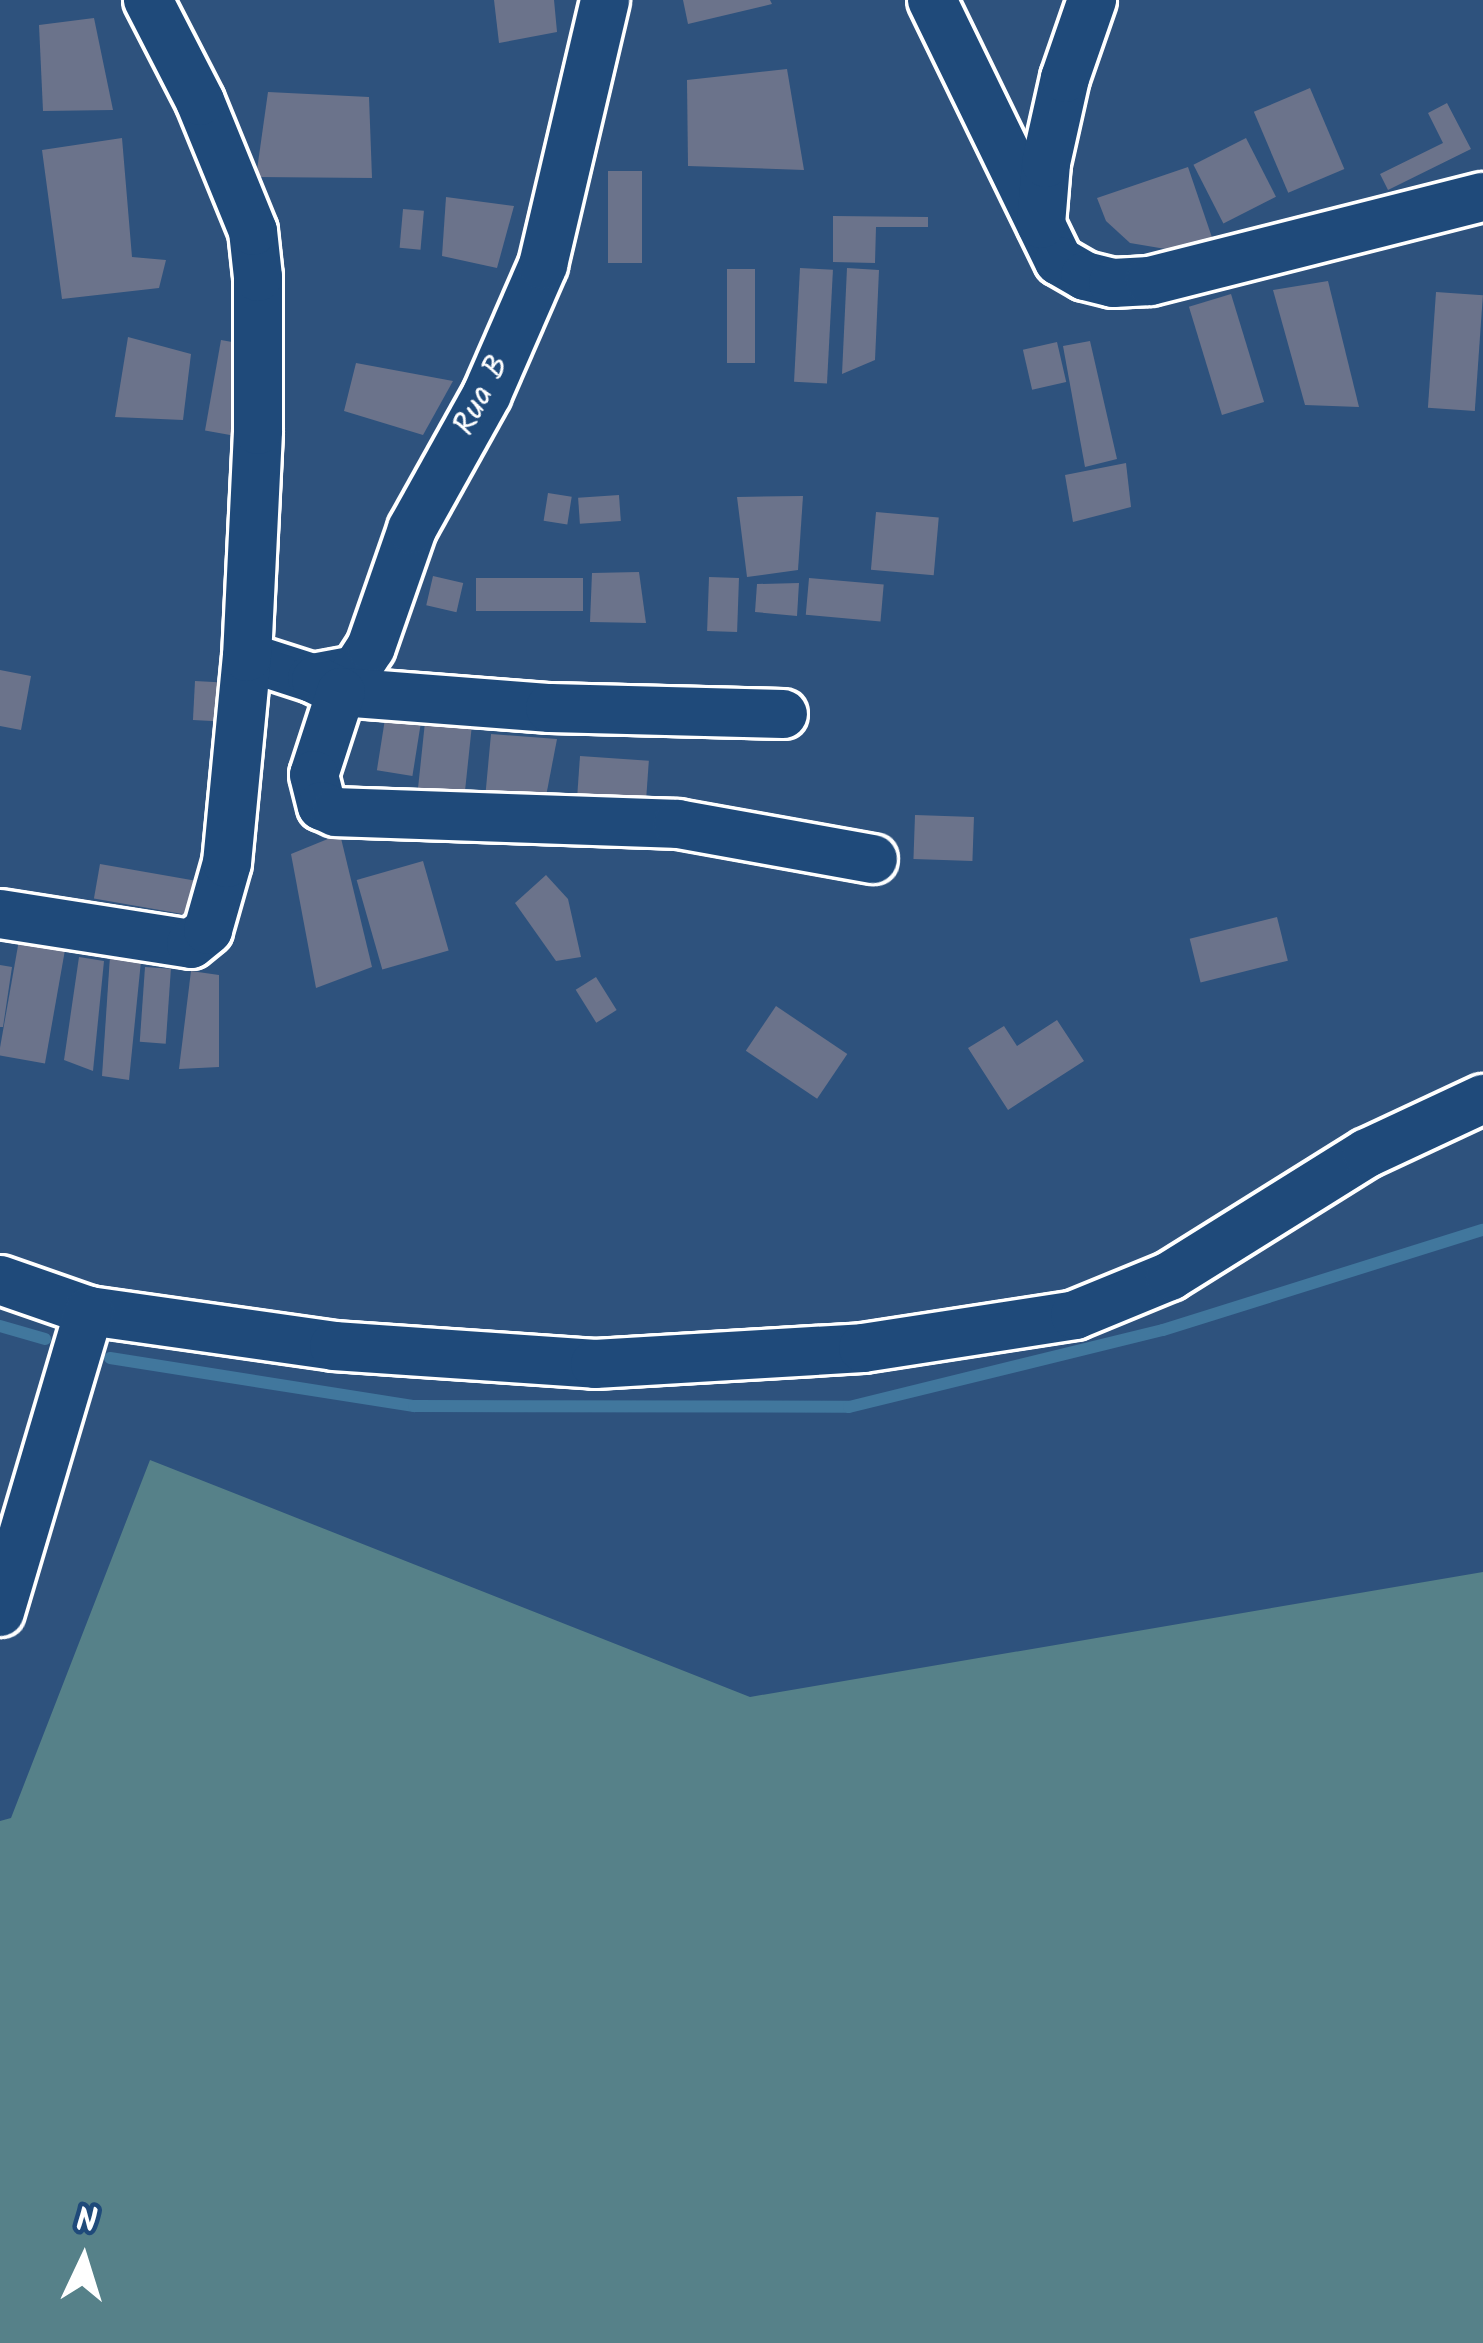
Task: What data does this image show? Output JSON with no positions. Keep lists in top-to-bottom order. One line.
{"streets":{"street":["Rua B"]},"north":"top"}
